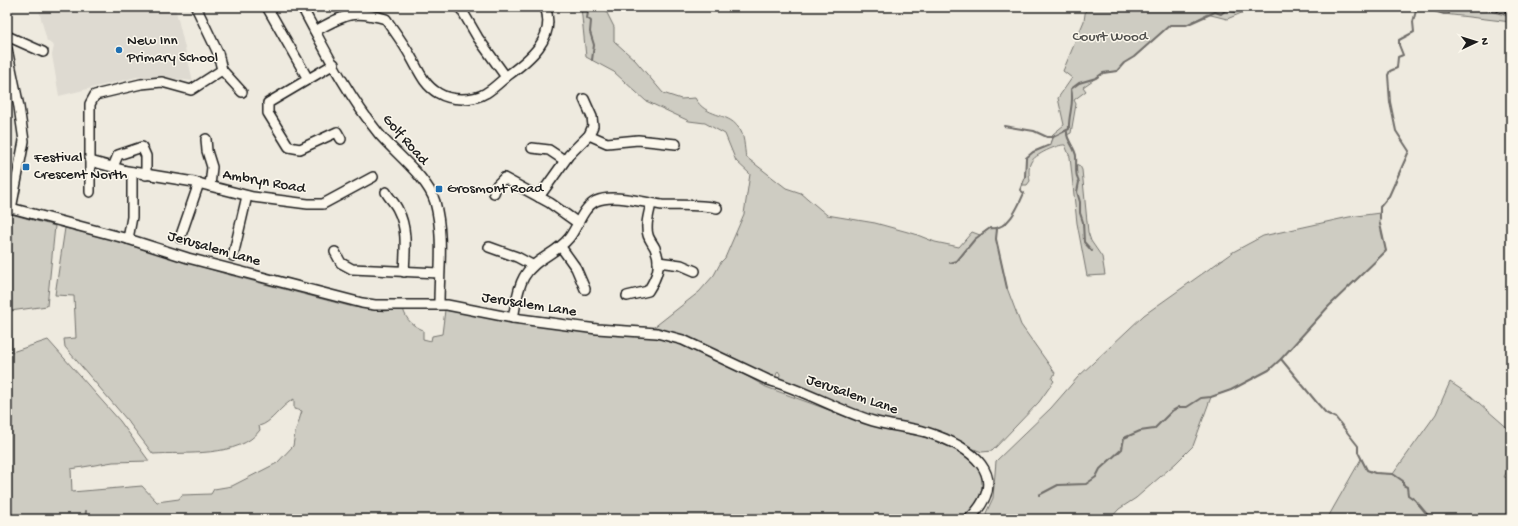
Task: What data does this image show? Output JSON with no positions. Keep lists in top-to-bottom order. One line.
{"streets":{"street":["Golf Road","Ambryn Road","Jerusalem Lane"]},"crossings":[["Golf Road","Jerusalem Lane"]],"parks":["Court Wood"],"places":{"other":["New Inn Primary School"],"transit":["Festival Crescent North","Grosmont Road"]},"north":"right"}
